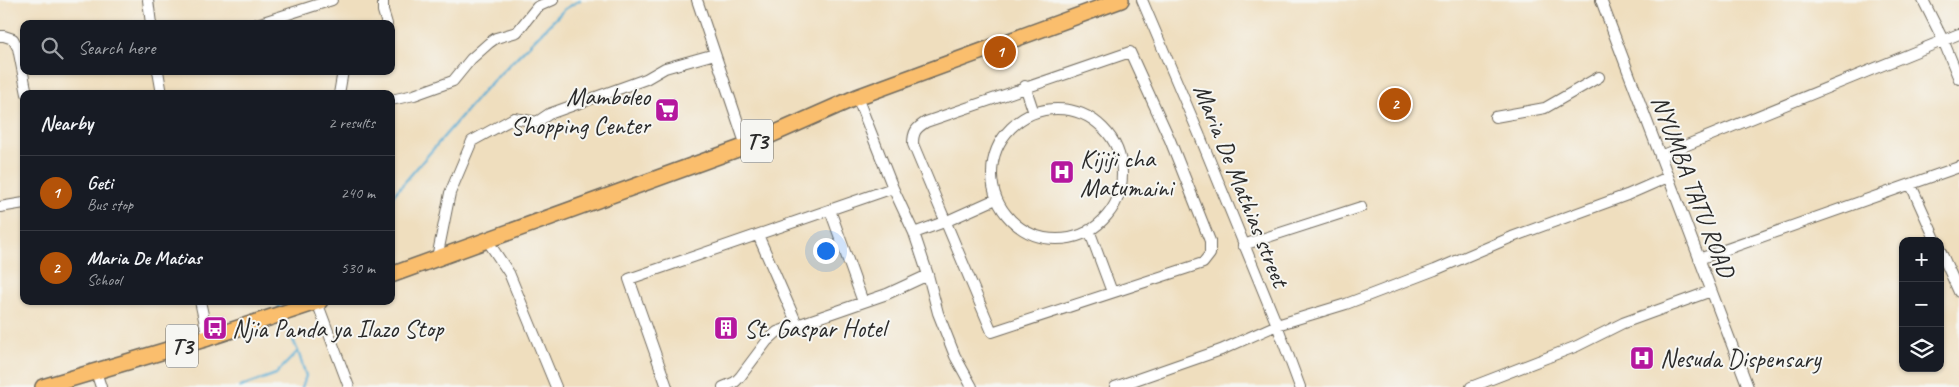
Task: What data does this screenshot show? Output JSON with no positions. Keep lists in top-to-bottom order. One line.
{"streets":{"highway":["T3"],"street":["Maria De Mathias street","NYUMBA TATU ROAD"]},"places":{"supermarket":["Mamboleo Shopping Center"],"hospital":["Kijiji cha Matumaini","Nesuda Dispensary"],"bus stop":["Njia Panda ya Ilazo Stop"],"building":["St. Gaspar Hotel"]},"page":{"search":"Search here","pins":["1","2"],"heading":["Nearby","2 results"],"list":[{"mark":"1","name":"Geti","note":"Bus stop","value":"240 m"},{"mark":"2","name":"Maria De Matias","note":"School","value":"530 m"}],"map_buttons":["+","−"]}}
